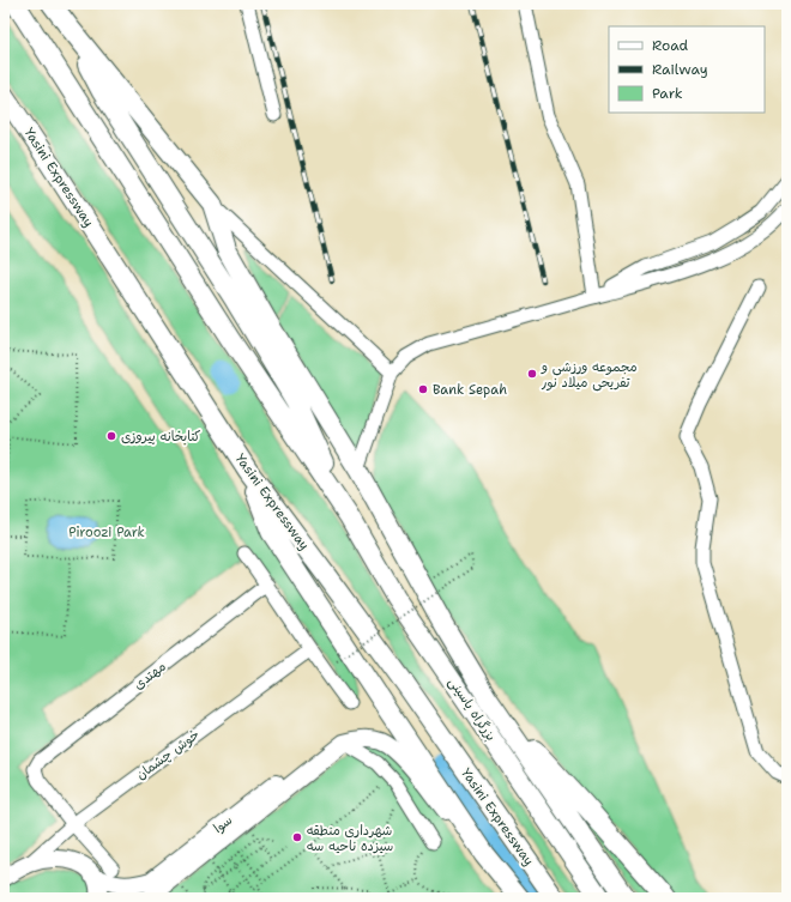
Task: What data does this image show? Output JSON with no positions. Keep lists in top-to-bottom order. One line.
{"streets":{"highway":["Yasini Expressway","بزرگراه یاسینی"],"main road":["سوا"],"street":["مهتدی","خوش چشمان"]},"crossings":[["مهتدی","خوش چشمان"]],"parks":["Piroozi Park"],"places":["مجموعه ورزشی و تفریحی میلاد نور","Bank Sepah","کتابخانه پیروزی","شهرداری منطقه سیزده ناحیه سه"],"legend":["Road","Railway","Park"]}
